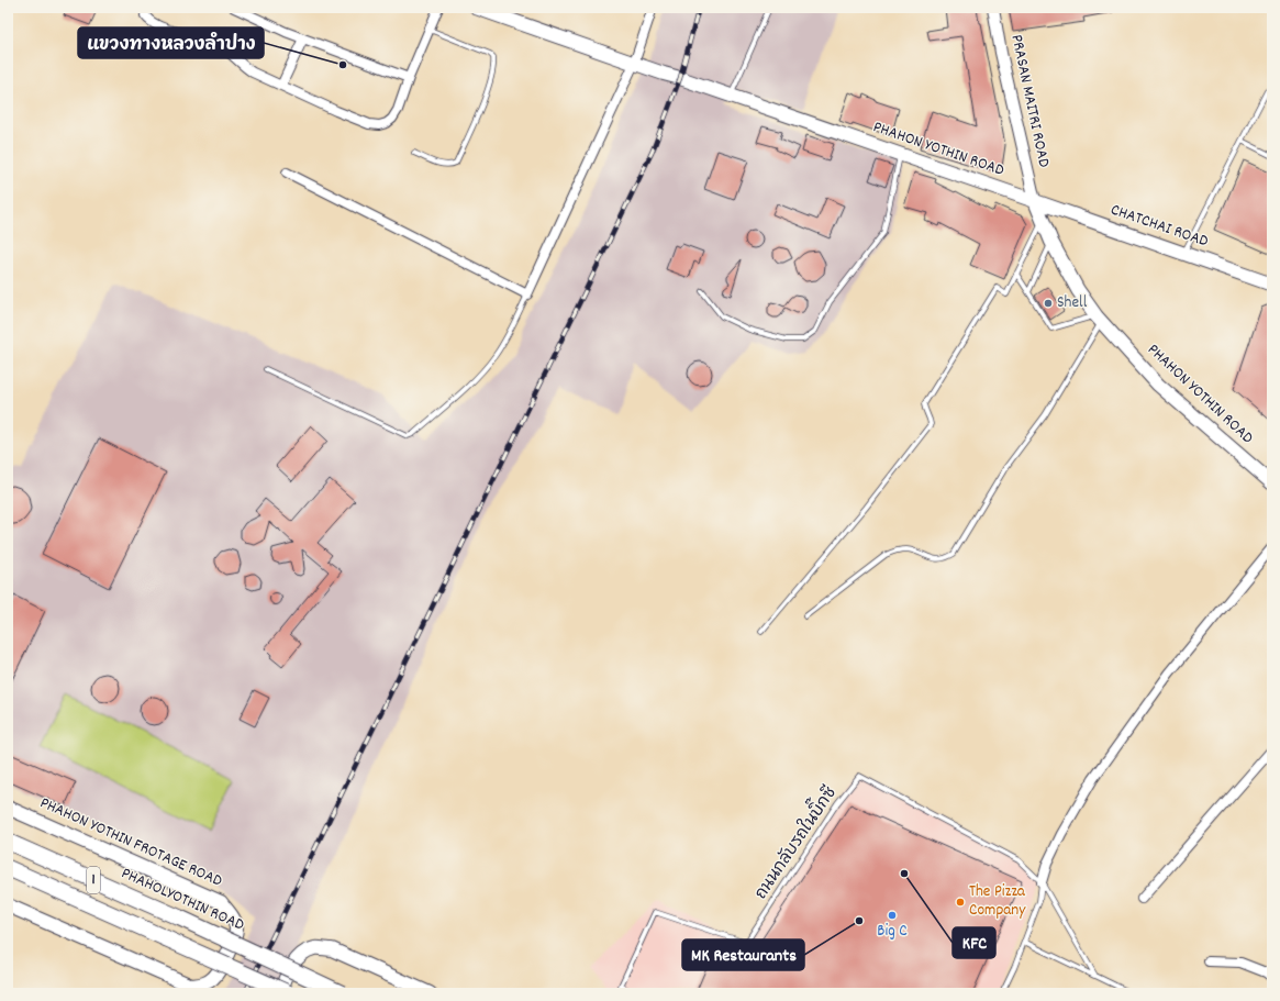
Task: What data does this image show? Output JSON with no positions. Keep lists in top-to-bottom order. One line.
{"streets":{"highway":["1","PHAHOLYOTHIN ROAD"],"main road":["PHAHON YOTHIN ROAD","CHATCHAI ROAD","PHAHON YOTHIN FROTAGE ROAD"],"street":["PRASAN MAITRI ROAD"],"lane":["ถนนกลับรถในบิ๊กซี"]},"crossings":[["PRASAN MAITRI ROAD","PHAHON YOTHIN ROAD"],["PRASAN MAITRI ROAD","CHATCHAI ROAD"],["PHAHON YOTHIN ROAD","CHATCHAI ROAD"]],"places":["แขวงทางหลวงลำปาง","Shell","KFC","The Pizza Company","Big C","MK Restaurants"]}
